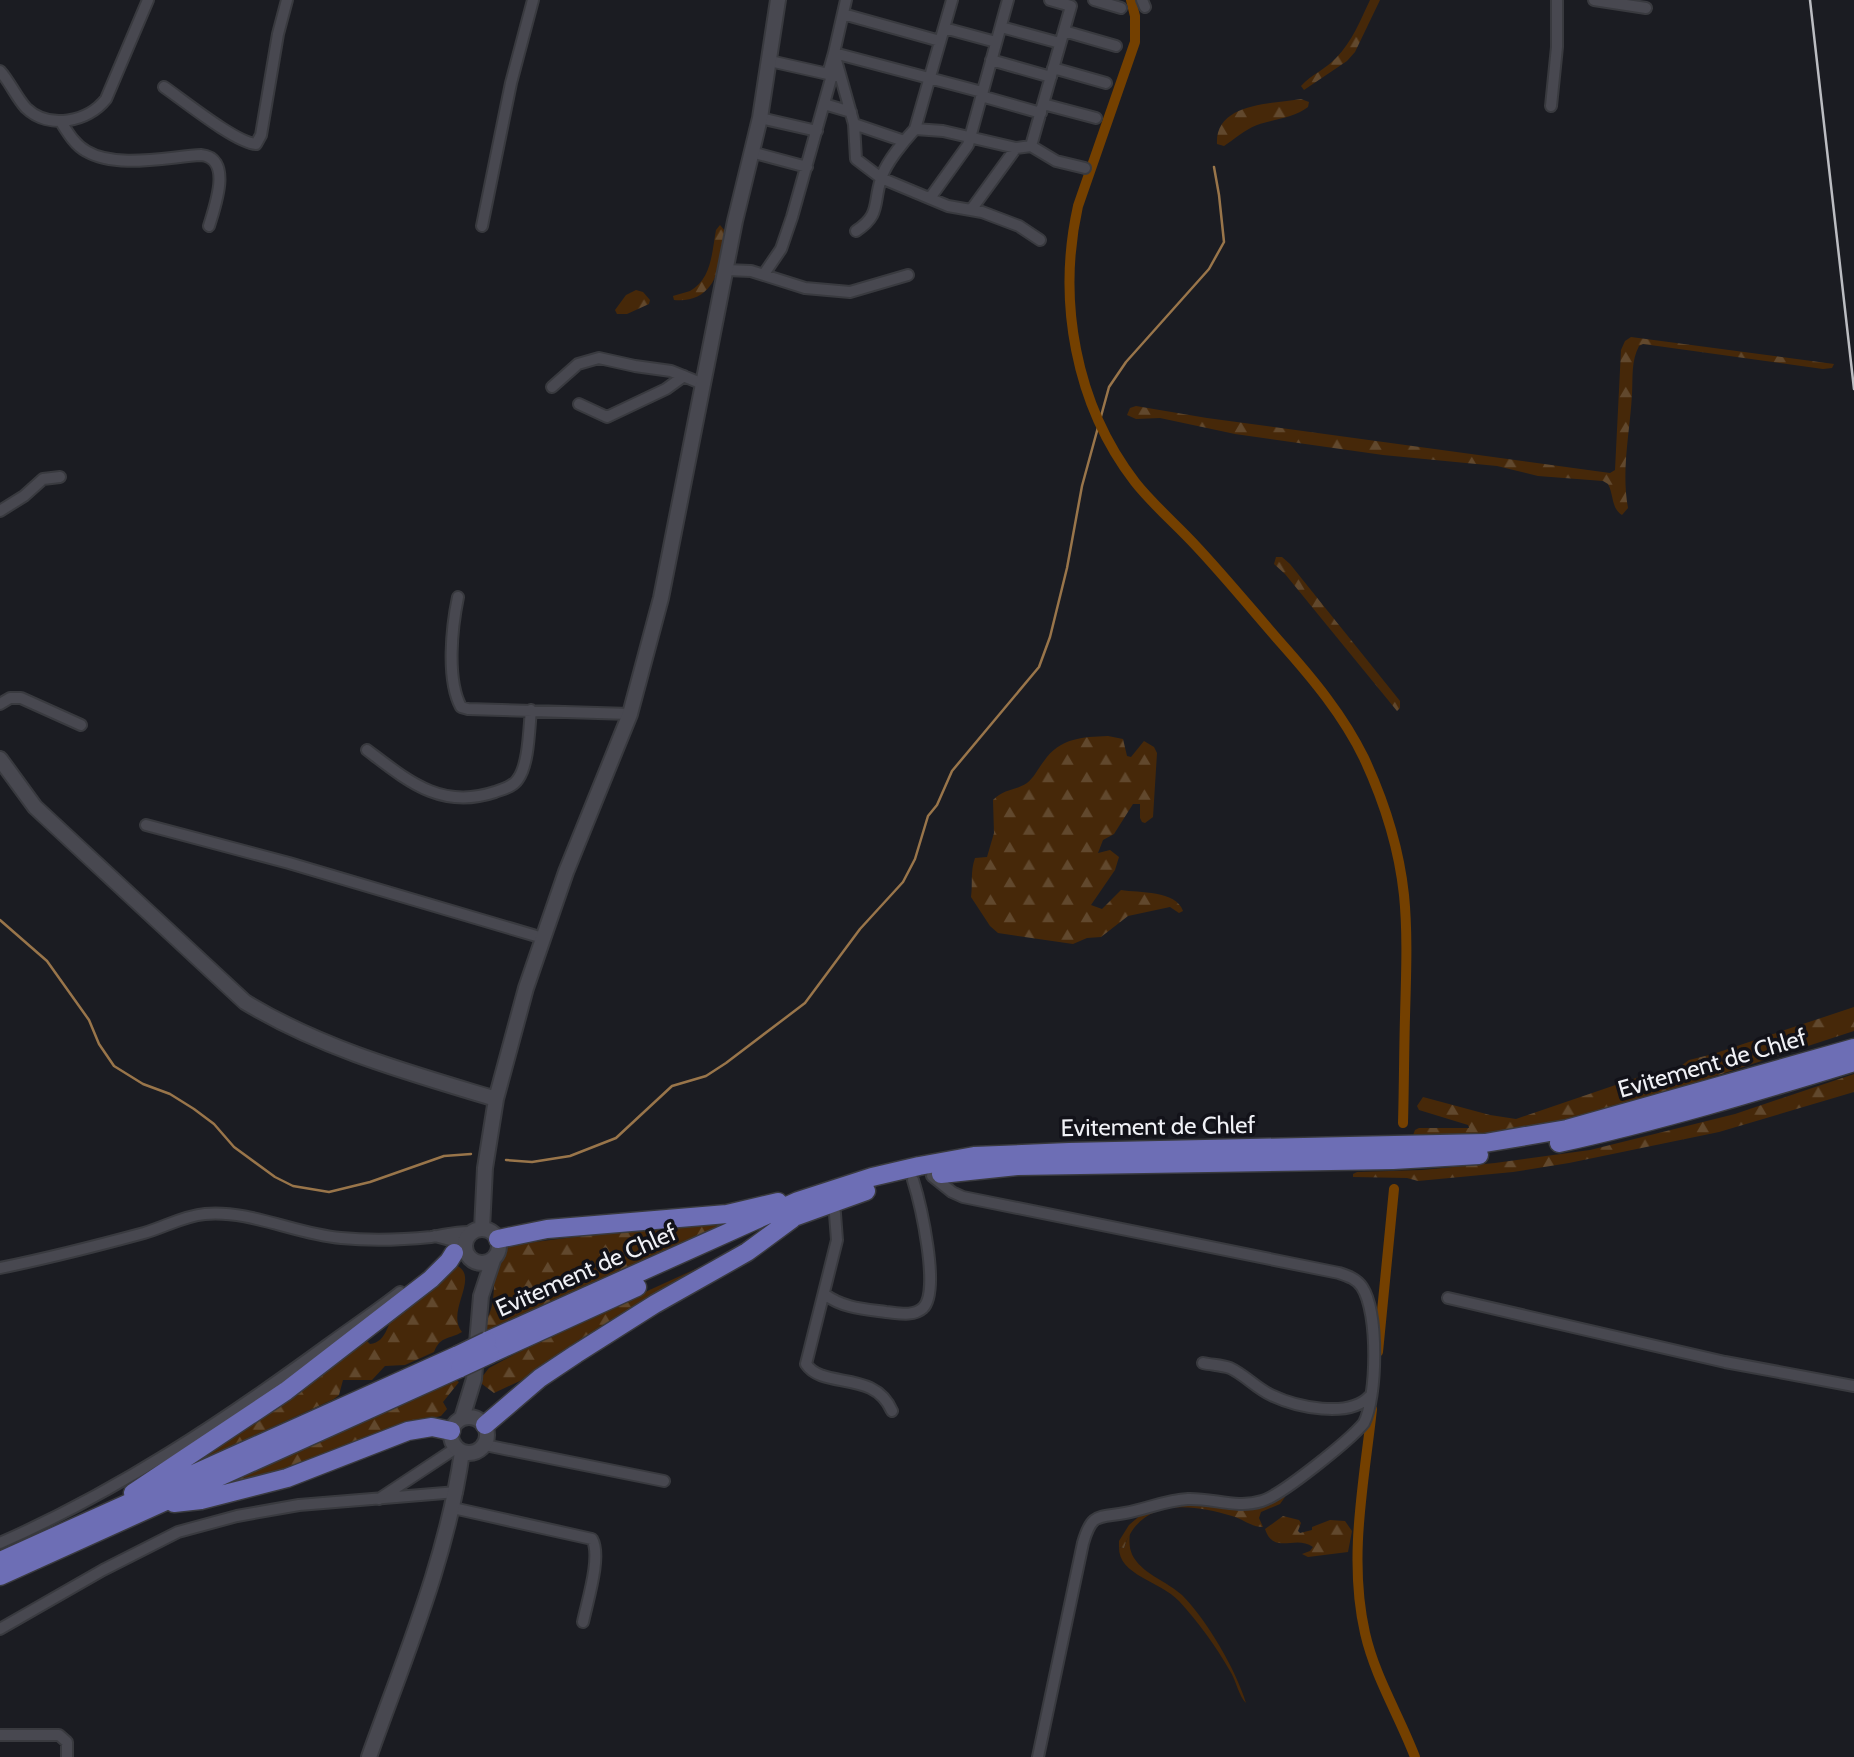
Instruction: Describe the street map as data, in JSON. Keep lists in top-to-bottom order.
{
  "streets": {
    "highway": ["Evitement de Chlef"]
  }
}
